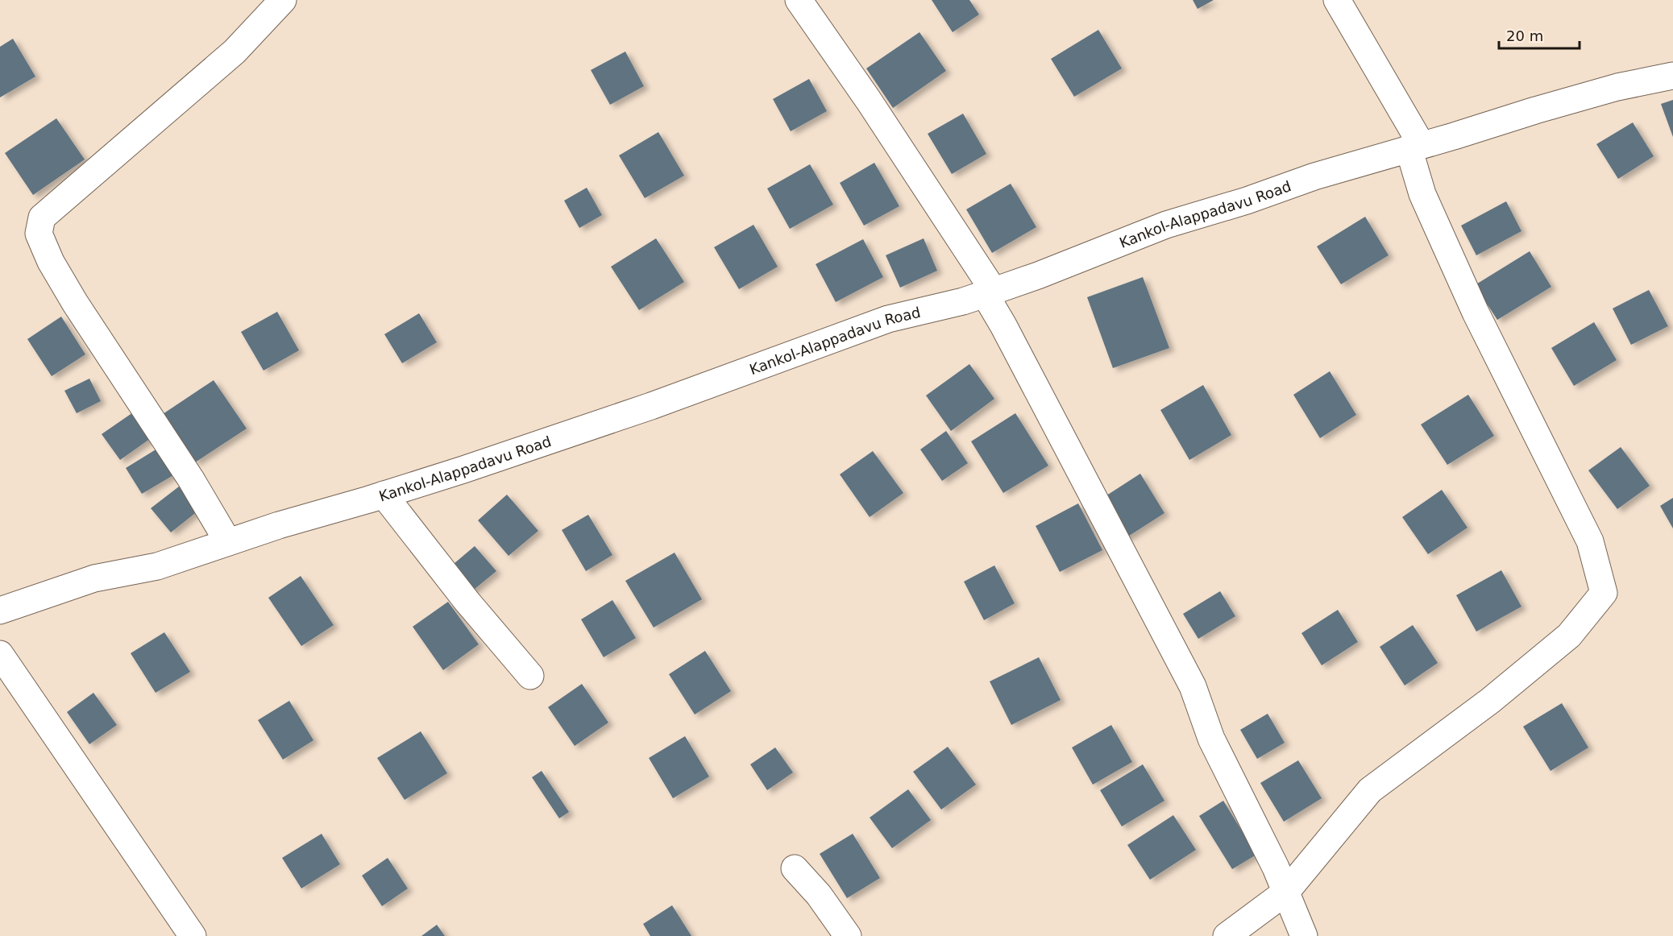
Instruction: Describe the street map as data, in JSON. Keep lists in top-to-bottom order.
{
  "streets": {
    "street": ["Kankol-Alappadavu Road"]
  },
  "scale_bar": "20 m"
}
